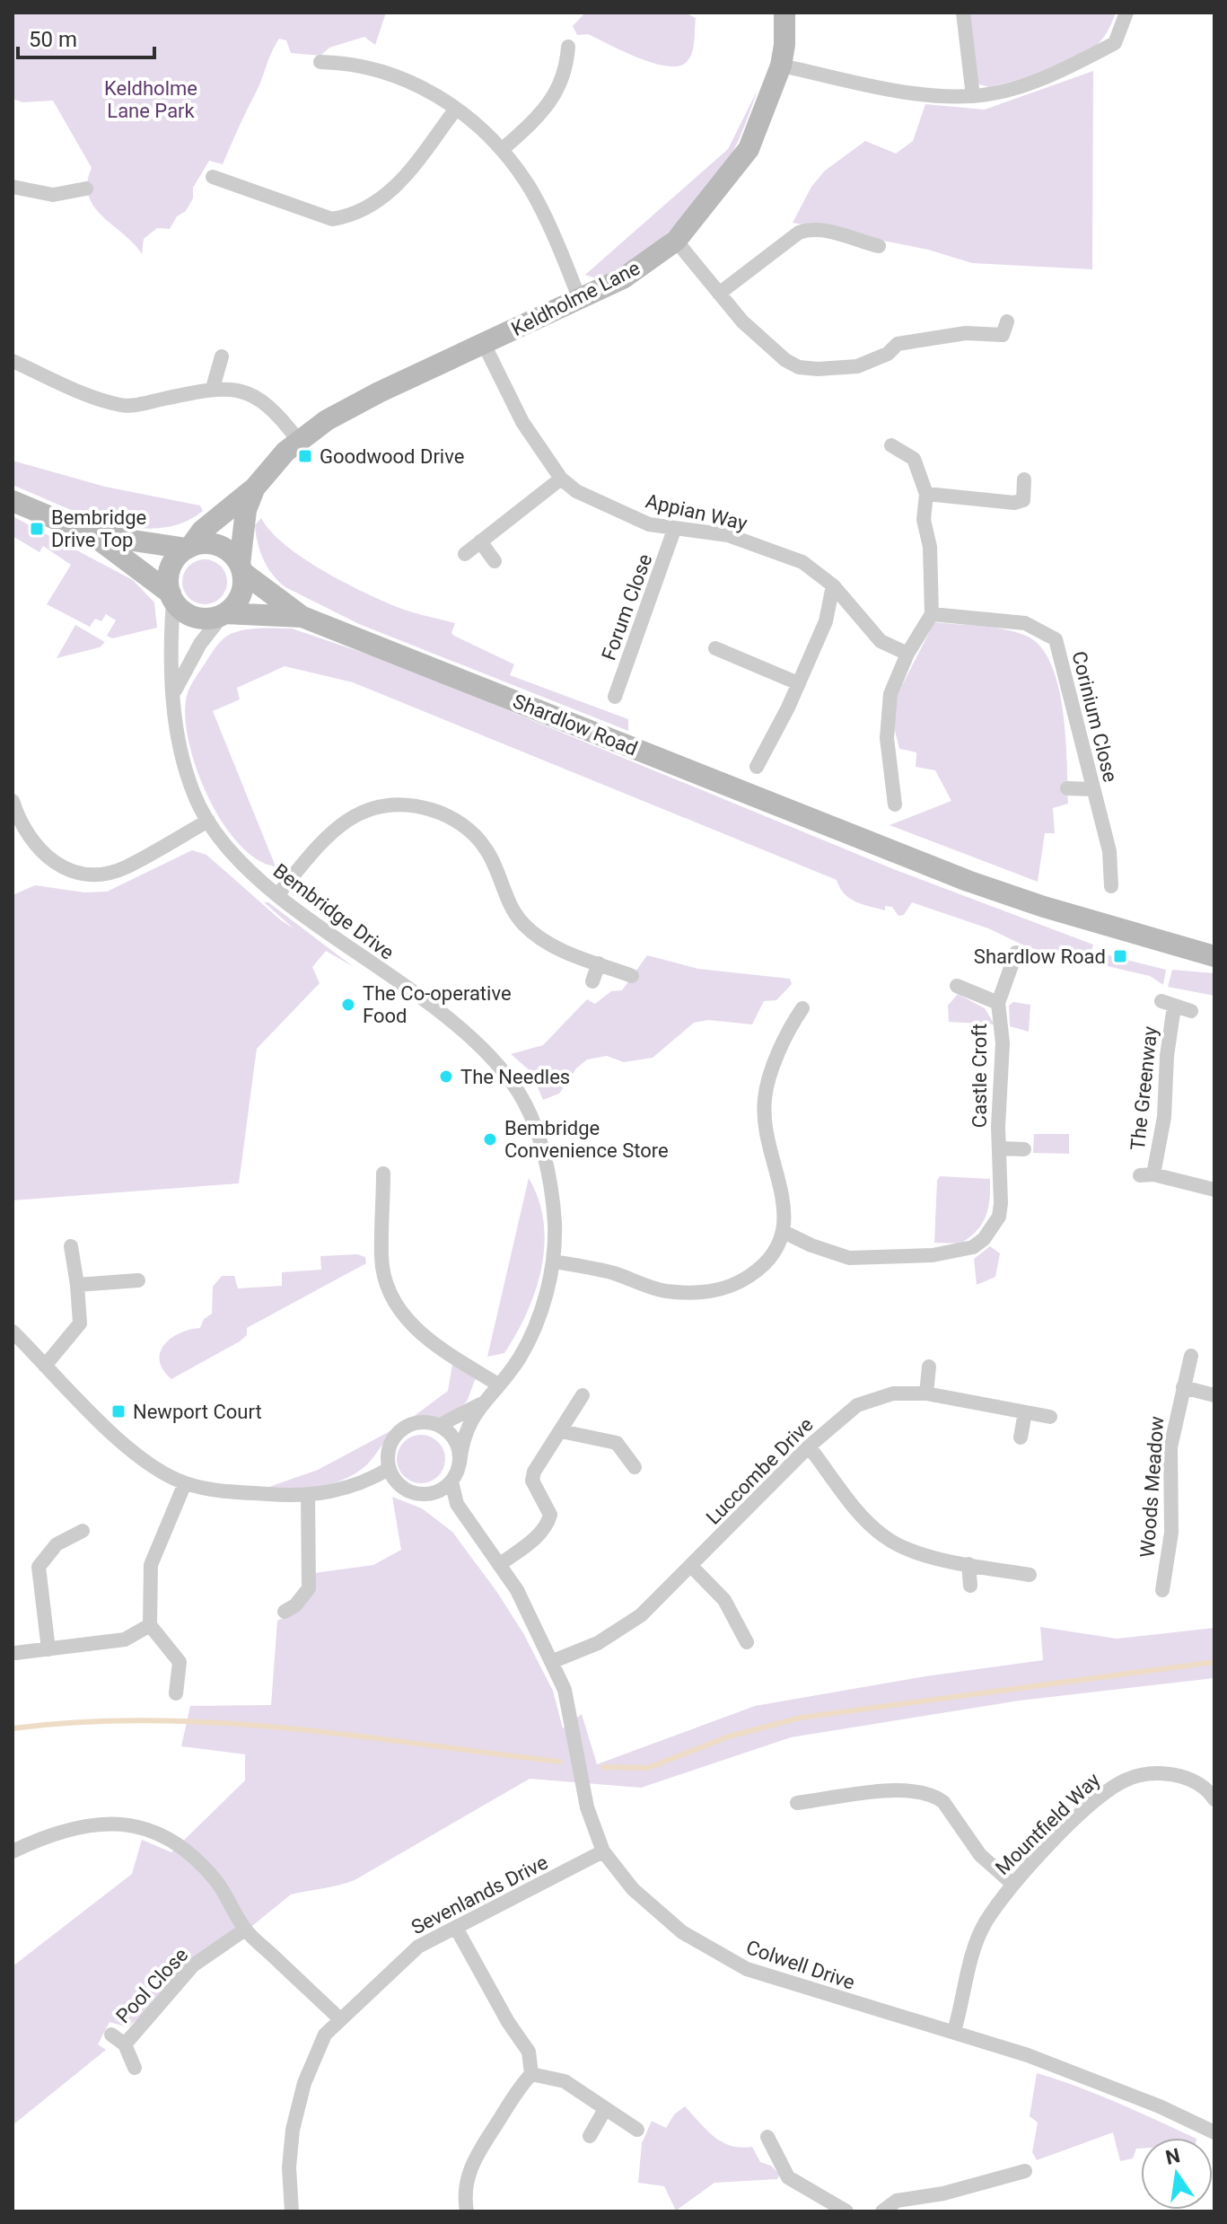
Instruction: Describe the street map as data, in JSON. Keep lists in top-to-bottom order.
{
  "streets": {
    "street": [
      "Keldholme Lane",
      "Appian Way",
      "Forum Close",
      "Corinium Close",
      "Shardlow Road",
      "Bembridge Drive",
      "Castle Croft",
      "The Greenway",
      "Luccombe Drive",
      "Woods Meadow",
      "Mountfield Way",
      "Sevenlands Drive",
      "Colwell Drive",
      "Pool Close"
    ]
  },
  "crossings": [
    ["Keldholme Lane", "Appian Way"],
    ["Keldholme Lane", "Shardlow Road"],
    ["Keldholme Lane", "Bembridge Drive"],
    ["Appian Way", "Forum Close"],
    ["Shardlow Road", "Bembridge Drive"],
    ["Bembridge Drive", "Colwell Drive"],
    ["Luccombe Drive", "Colwell Drive"],
    ["Mountfield Way", "Colwell Drive"],
    ["Sevenlands Drive", "Colwell Drive"]
  ],
  "parks": ["Keldholme Lane Park"],
  "places": {
    "transit": [
      "Goodwood Drive",
      "Bembridge Drive Top",
      "Shardlow Road",
      "Newport Court"
    ],
    "other": ["The Co-operative Food", "The Needles", "Bembridge Convenience Store"]
  },
  "scale_bar": "50 m",
  "north": "top"
}
